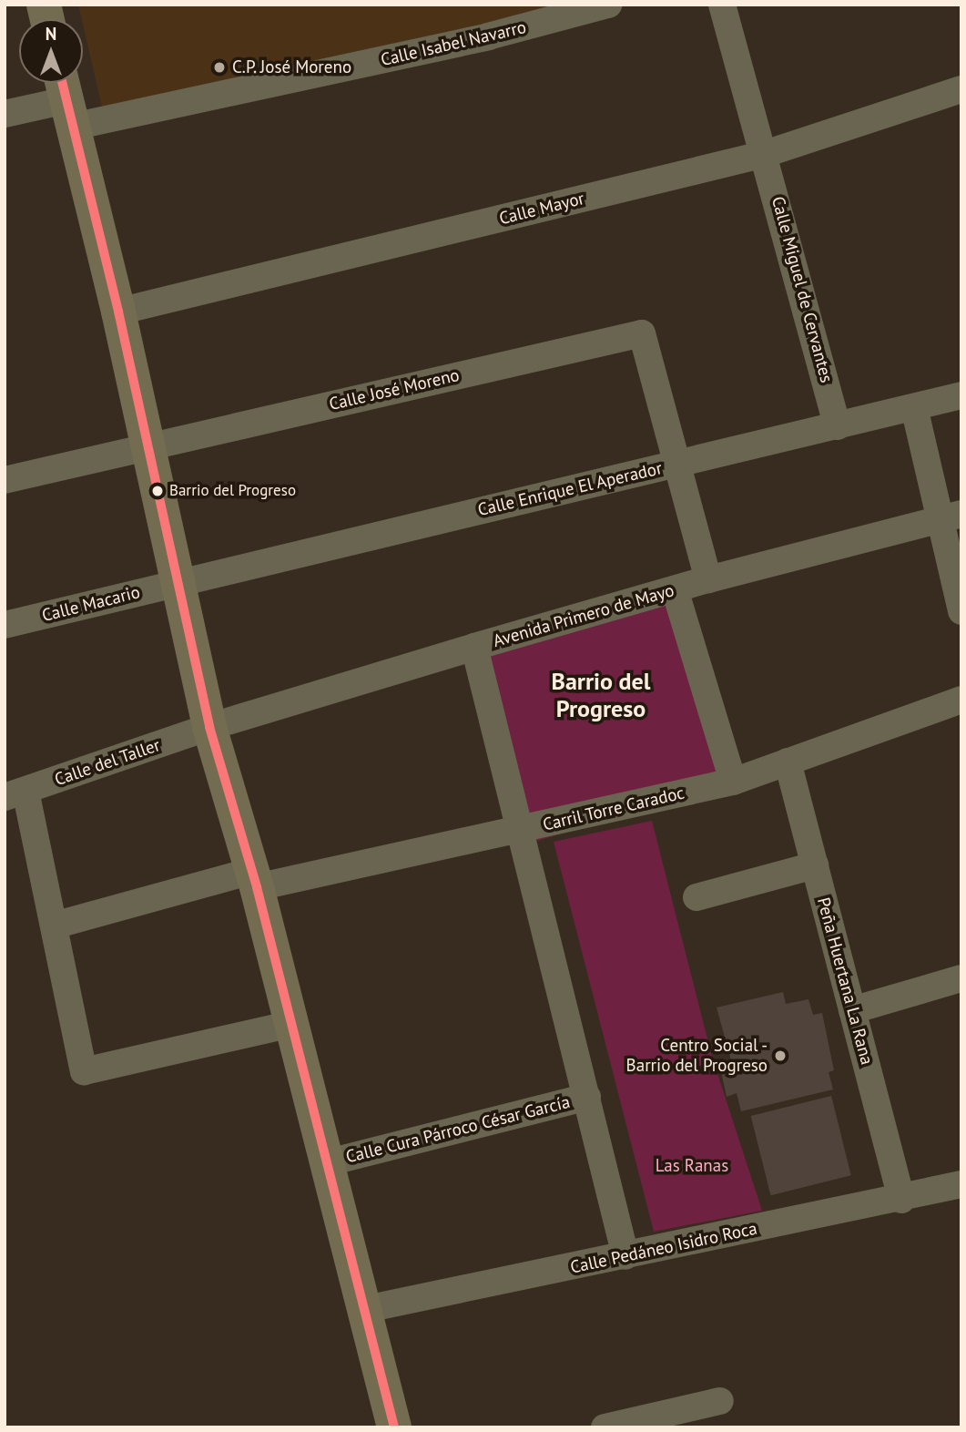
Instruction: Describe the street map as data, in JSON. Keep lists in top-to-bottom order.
{
  "streets": {
    "street": [
      "Calle Isabel Navarro",
      "Calle Mayor",
      "Calle Miguel de Cervantes",
      "Calle José Moreno",
      "Calle Enrique El Aperador",
      "Calle Macario",
      "Avenida Primero de Mayo",
      "Calle del Taller",
      "Carril Torre Caradoc",
      "Peña Huertana La Rana",
      "Calle Cura Párroco César García",
      "Calle Pedáneo Isidro Roca"
    ]
  },
  "crossings": [
    ["Calle Mayor", "Calle Miguel de Cervantes"],
    ["Calle Miguel de Cervantes", "Calle Enrique El Aperador"],
    ["Calle José Moreno", "Calle Enrique El Aperador"],
    ["Calle Enrique El Aperador", "Calle Macario"],
    ["Avenida Primero de Mayo", "Calle del Taller"],
    ["Carril Torre Caradoc", "Peña Huertana La Rana"],
    ["Peña Huertana La Rana", "Calle Pedáneo Isidro Roca"]
  ],
  "districts": ["Barrio del Progreso"],
  "parks": ["Las Ranas"],
  "places": ["C.P. José Moreno", "Barrio del Progreso", "Centro Social - Barrio del Progreso"],
  "north": "top"
}
